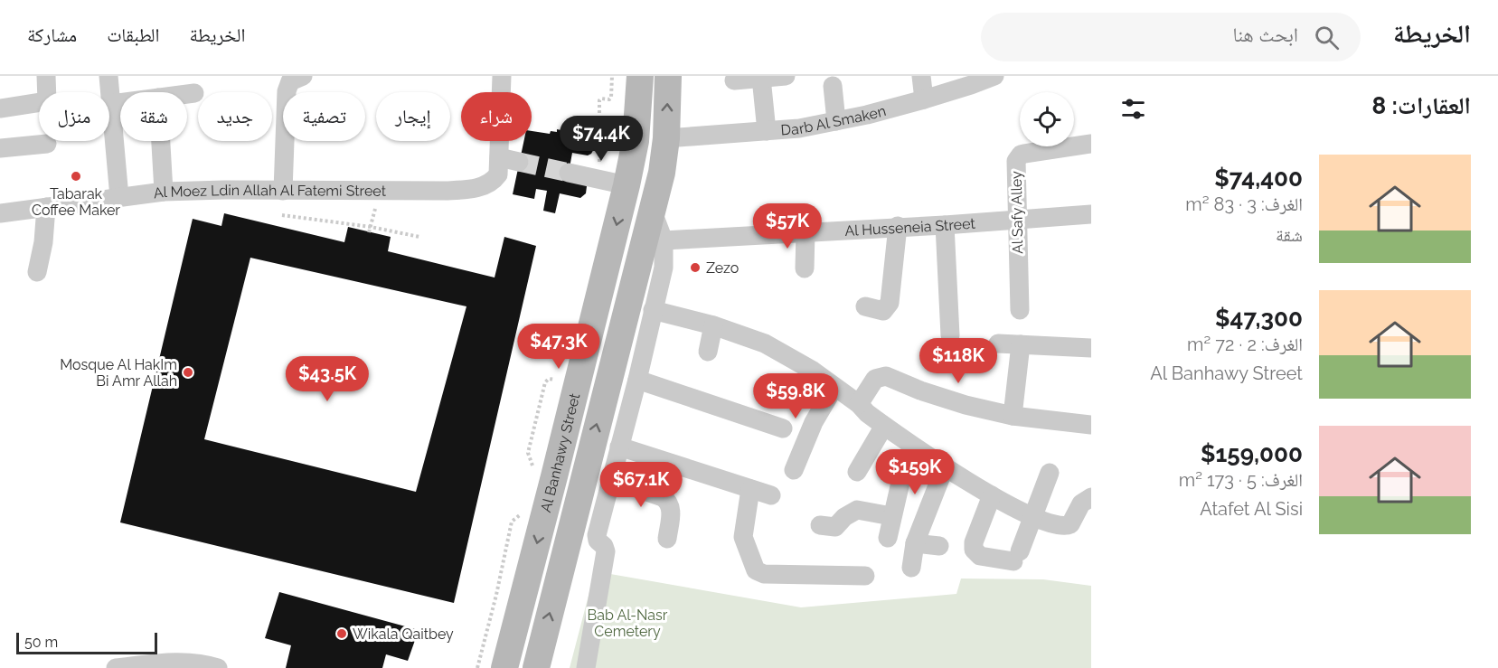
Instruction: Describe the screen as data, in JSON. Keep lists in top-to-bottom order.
{
  "streets": {
    "main road": ["Al Banhawy Street"],
    "street": [
      "Darb Al Smaken",
      "Al Moez Ldin Allah Al Fatemi Street",
      "Al Safy Alley",
      "Al Husseneia Street"
    ]
  },
  "crossings": [
    ["Darb Al Smaken", "Al Banhawy Street"],
    ["Al Safy Alley", "Al Husseneia Street"]
  ],
  "parks": ["Bab Al-Nasr Cemetery"],
  "places": [
    "Tabarak Coffee Maker",
    "Zezo",
    "Mosque Al HakIm Bi Amr Allah",
    "Wikala Qaitbey"
  ],
  "scale_bar": "50 m",
  "page": {
    "header": "الخريطة",
    "search": "ابحث هنا",
    "nav": ["الخريطة", "الطبقات", "مشاركة"],
    "heading": "العقارات: 8",
    "chip": [
      "شراء",
      "إيجار",
      "تصفية",
      "جديد",
      "شقة",
      "منزل"
    ],
    "price": [
      "$74.4K",
      "$57K",
      "$47.3K",
      "$118K",
      "$43.5K",
      "$59.8K",
      "$159K",
      "$67.1K"
    ],
    "list": [
      {
        "name": "$74,400",
        "note": "الغرف: 3 · 83 m² · شقة"
      },
      {
        "name": "$47,300",
        "note": "الغرف: 2 · 72 m² · Al Banhawy Street"
      },
      {
        "name": "$159,000",
        "note": "الغرف: 5 · 173 m² · Atafet Al Sisi"
      }
    ],
    "scale": "50 m"
  }
}
